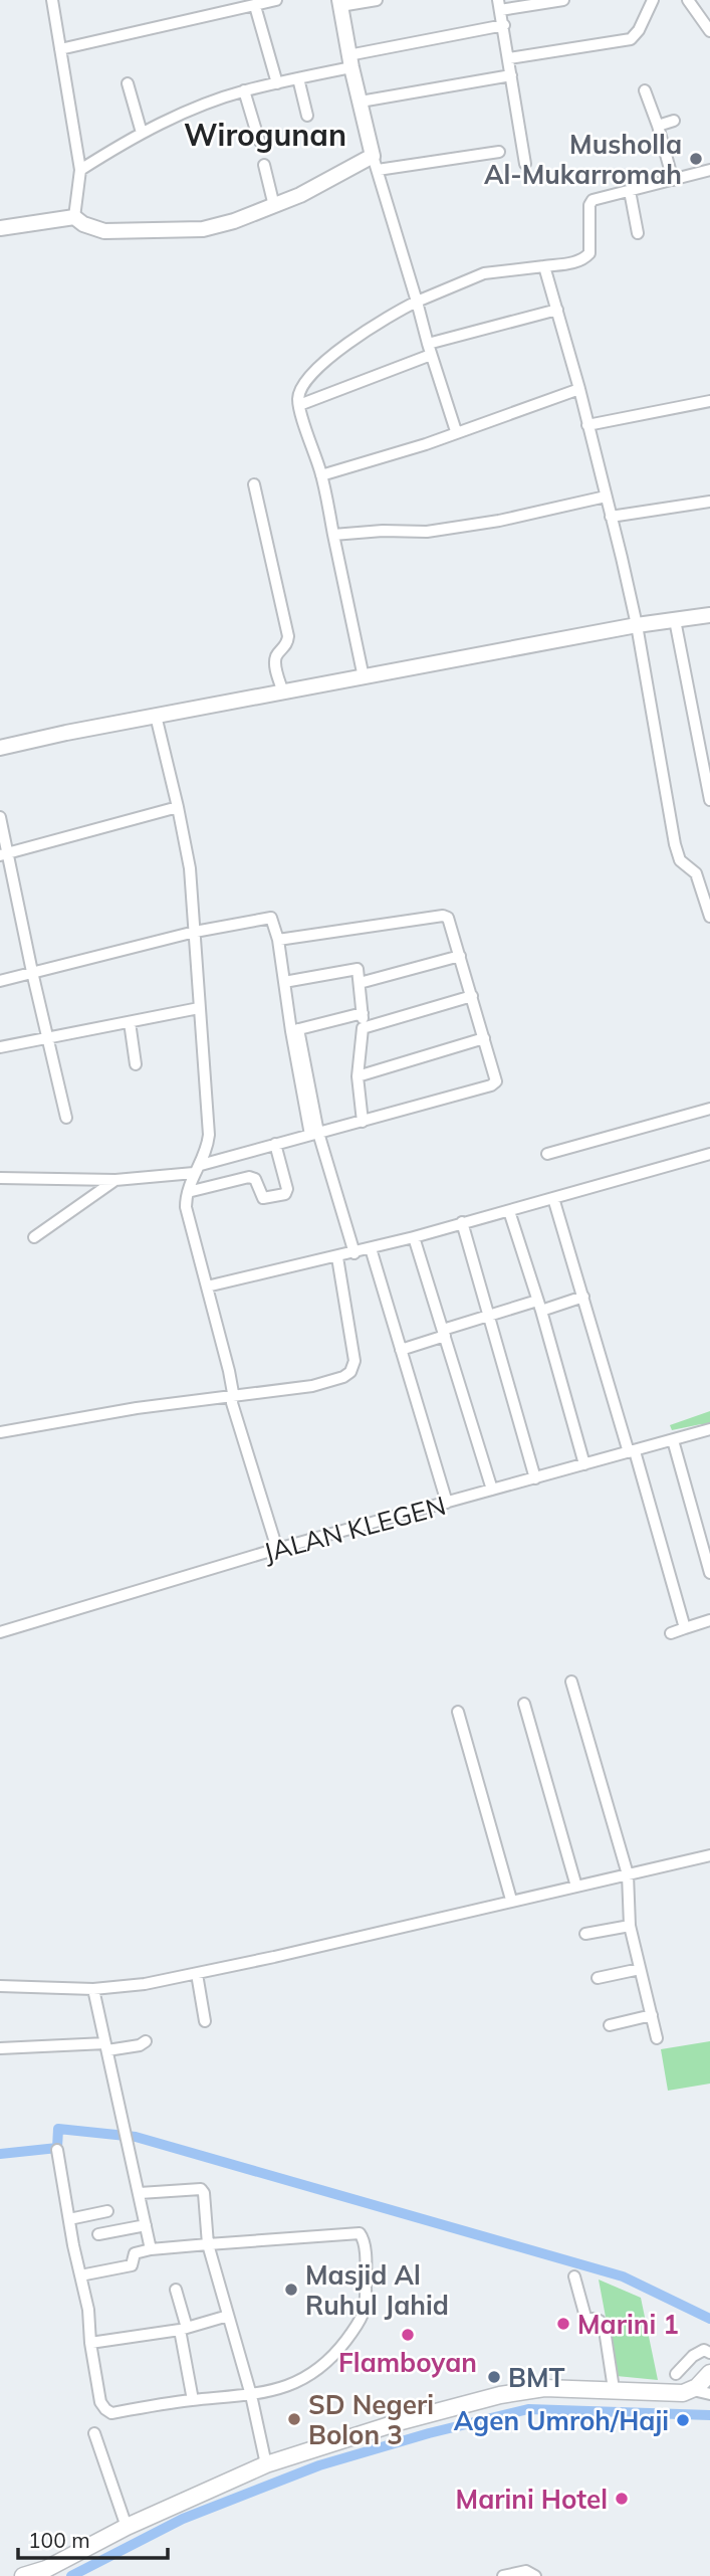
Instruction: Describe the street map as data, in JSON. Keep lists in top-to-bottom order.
{
  "streets": {
    "street": ["JALAN KLEGEN"]
  },
  "districts": ["Wirogunan"],
  "places": [
    "Musholla Al-Mukarromah",
    "Masjid Al Ruhul Jahid",
    "Marini 1",
    "Flamboyan",
    "BMT",
    "SD Negeri Bolon 3",
    "Agen Umroh/Haji",
    "Marini Hotel"
  ],
  "scale_bar": "100 m"
}
